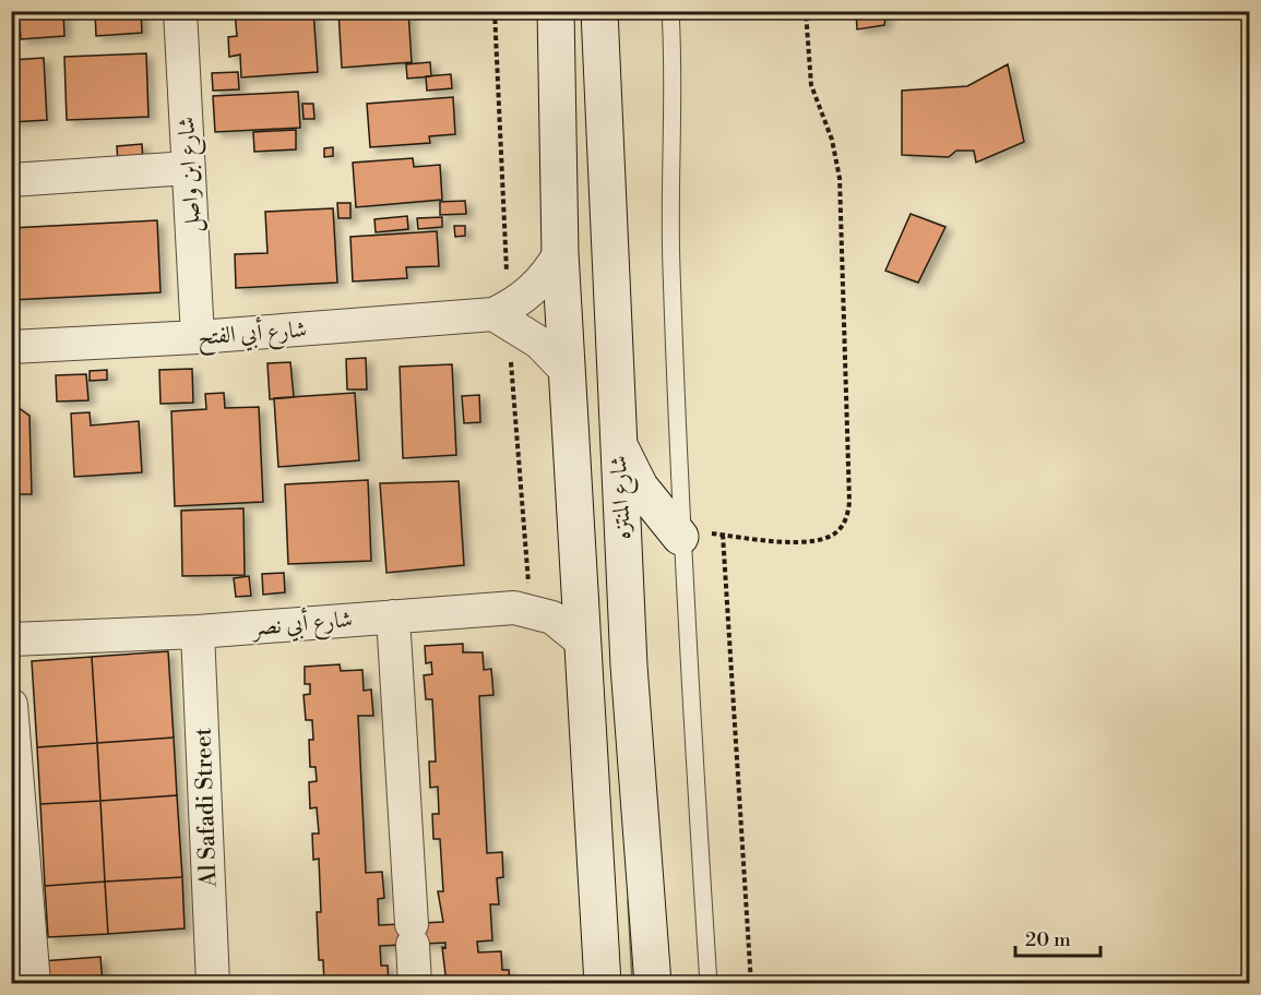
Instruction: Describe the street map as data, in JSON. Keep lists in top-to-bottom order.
{
  "streets": {
    "main road": ["شارع المنتزه"],
    "street": [
      "شارع ابن واصل",
      "شارع أبي الفتح",
      "شارع أبي نصر",
      "Al Safadi Street"
    ]
  },
  "crossings": [
    ["شارع ابن واصل", "شارع أبي الفتح"],
    ["شارع المنتزه", "شارع أبي نصر"],
    ["شارع أبي نصر", "Al Safadi Street"]
  ],
  "scale_bar": "20 m"
}
